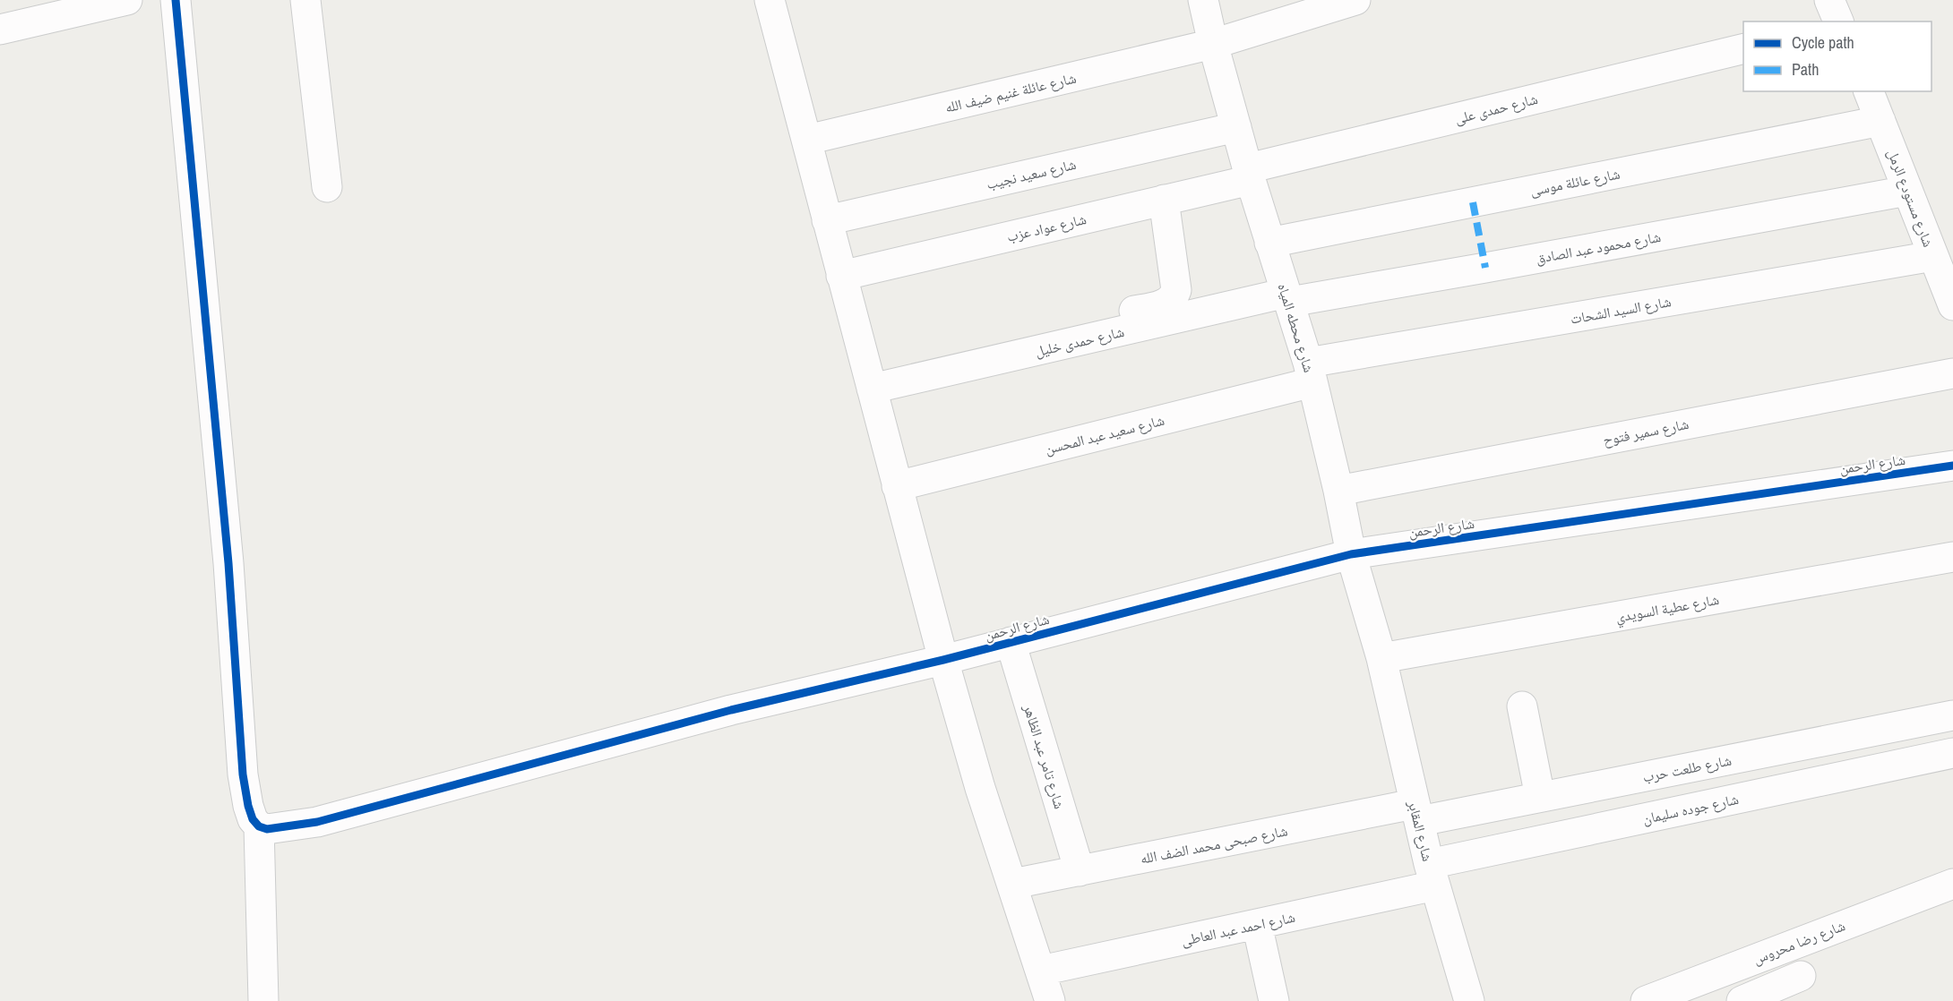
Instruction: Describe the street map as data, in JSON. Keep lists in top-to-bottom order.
{
  "streets": {
    "street": [
      "شارع عائلة غنيم ضيف الله",
      "شارع حمدى على",
      "شارع سعيد نجيب",
      "شارع عائلة موسى",
      "شارع مستودع الرمل",
      "شارع عواد عزب",
      "شارع محمود عبد الصادق",
      "شارع السيد الشحات",
      "شارع محطه المياه",
      "شارع حمدى خليل",
      "شارع سمير فتوح",
      "شارع سعيد عبد المحسن",
      "شارع الرحمن",
      "شارع عطية السويدي",
      "شارع تامر عبد الظاهر",
      "شارع طلعت حرب",
      "شارع جوده سليمان",
      "شارع المقابر",
      "شارع صبحى محمد الضف الله",
      "شارع احمد عبد العاطى",
      "شارع رضا محروس"
    ]
  },
  "crossings": [
    ["شارع عائلة غنيم ضيف الله", "شارع محطه المياه"],
    ["شارع حمدى على", "شارع عواد عزب"],
    ["شارع حمدى على", "شارع محطه المياه"],
    ["شارع سعيد نجيب", "شارع محطه المياه"],
    ["شارع عائلة موسى", "شارع مستودع الرمل"],
    ["شارع عائلة موسى", "شارع محطه المياه"],
    ["شارع مستودع الرمل", "شارع محمود عبد الصادق"],
    ["شارع مستودع الرمل", "شارع السيد الشحات"],
    ["شارع عواد عزب", "شارع محطه المياه"],
    ["شارع محمود عبد الصادق", "شارع محطه المياه"],
    ["شارع محمود عبد الصادق", "شارع حمدى خليل"],
    ["شارع السيد الشحات", "شارع محطه المياه"],
    ["شارع السيد الشحات", "شارع سعيد عبد المحسن"],
    ["شارع محطه المياه", "شارع حمدى خليل"],
    ["شارع محطه المياه", "شارع سمير فتوح"],
    ["شارع محطه المياه", "شارع سعيد عبد المحسن"],
    ["شارع محطه المياه", "شارع الرحمن"],
    ["شارع محطه المياه", "شارع عطية السويدي"],
    ["شارع محطه المياه", "شارع المقابر"],
    ["شارع الرحمن", "شارع تامر عبد الظاهر"],
    ["شارع عطية السويدي", "شارع المقابر"],
    ["شارع تامر عبد الظاهر", "شارع صبحى محمد الضف الله"],
    ["شارع طلعت حرب", "شارع المقابر"],
    ["شارع طلعت حرب", "شارع صبحى محمد الضف الله"],
    ["شارع جوده سليمان", "شارع المقابر"],
    ["شارع جوده سليمان", "شارع احمد عبد العاطى"],
    ["شارع المقابر", "شارع صبحى محمد الضف الله"],
    ["شارع المقابر", "شارع احمد عبد العاطى"]
  ],
  "legend": ["Cycle path", "Path"]
}
